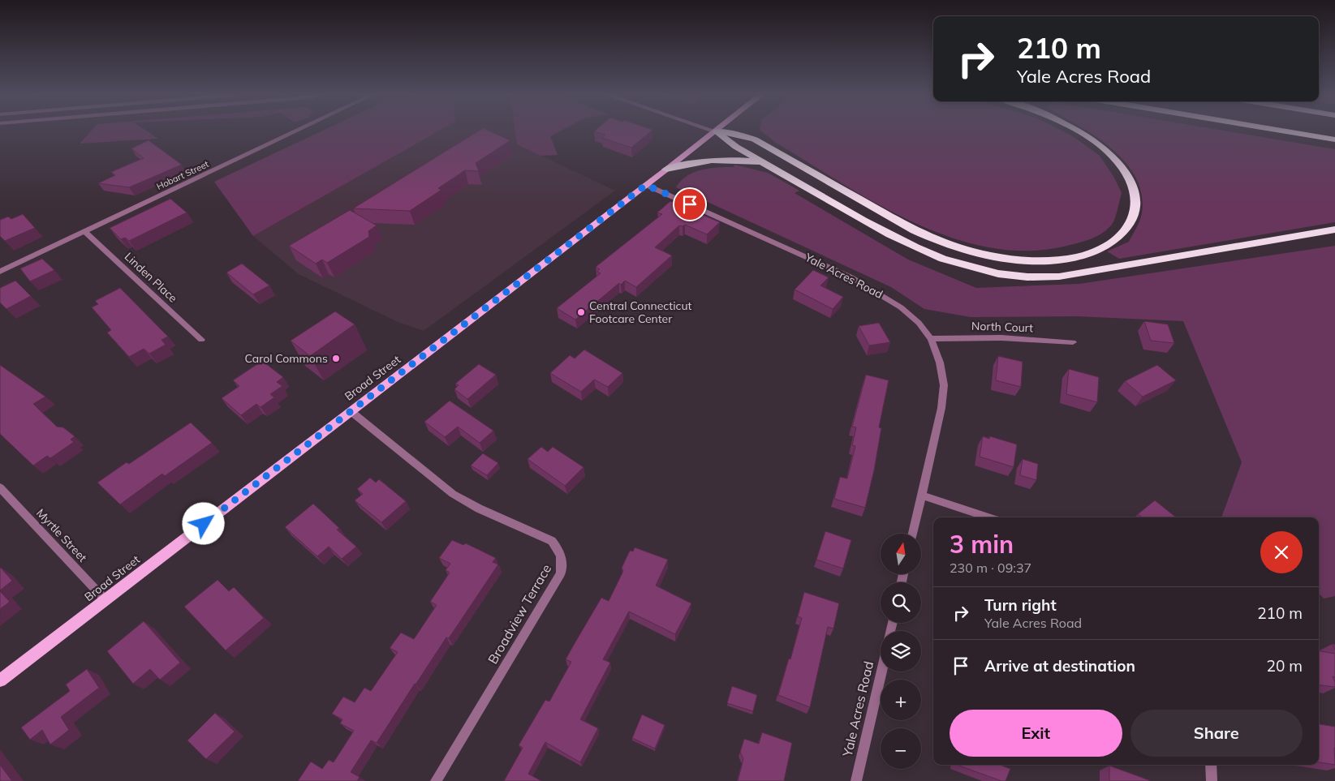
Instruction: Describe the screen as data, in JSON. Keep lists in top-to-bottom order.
{
  "streets": {
    "main road": ["Broad Street"],
    "street": [
      "Hobart Street",
      "Yale Acres Road",
      "Linden Place",
      "North Court",
      "Myrtle Street",
      "Broadview Terrace"
    ]
  },
  "crossings": [
    ["Hobart Street", "Linden Place"],
    ["Yale Acres Road", "North Court"],
    ["Yale Acres Road", "Broad Street"],
    ["Broad Street", "Myrtle Street"],
    ["Broad Street", "Broadview Terrace"]
  ],
  "places": ["Central Connecticut Footcare Center", "Carol Commons"],
  "north": "top",
  "page": {
    "turn": ["210 m", "Yale Acres Road"],
    "heading": ["3 min", "230 m · 09:37"],
    "map_buttons": ["+", "−"],
    "list": [
      {
        "name": "Turn right",
        "note": "Yale Acres Road",
        "value": "210 m"
      },
      {
        "name": "Arrive at destination",
        "value": "20 m"
      }
    ],
    "buttons": ["Exit", "Share"]
  }
}
